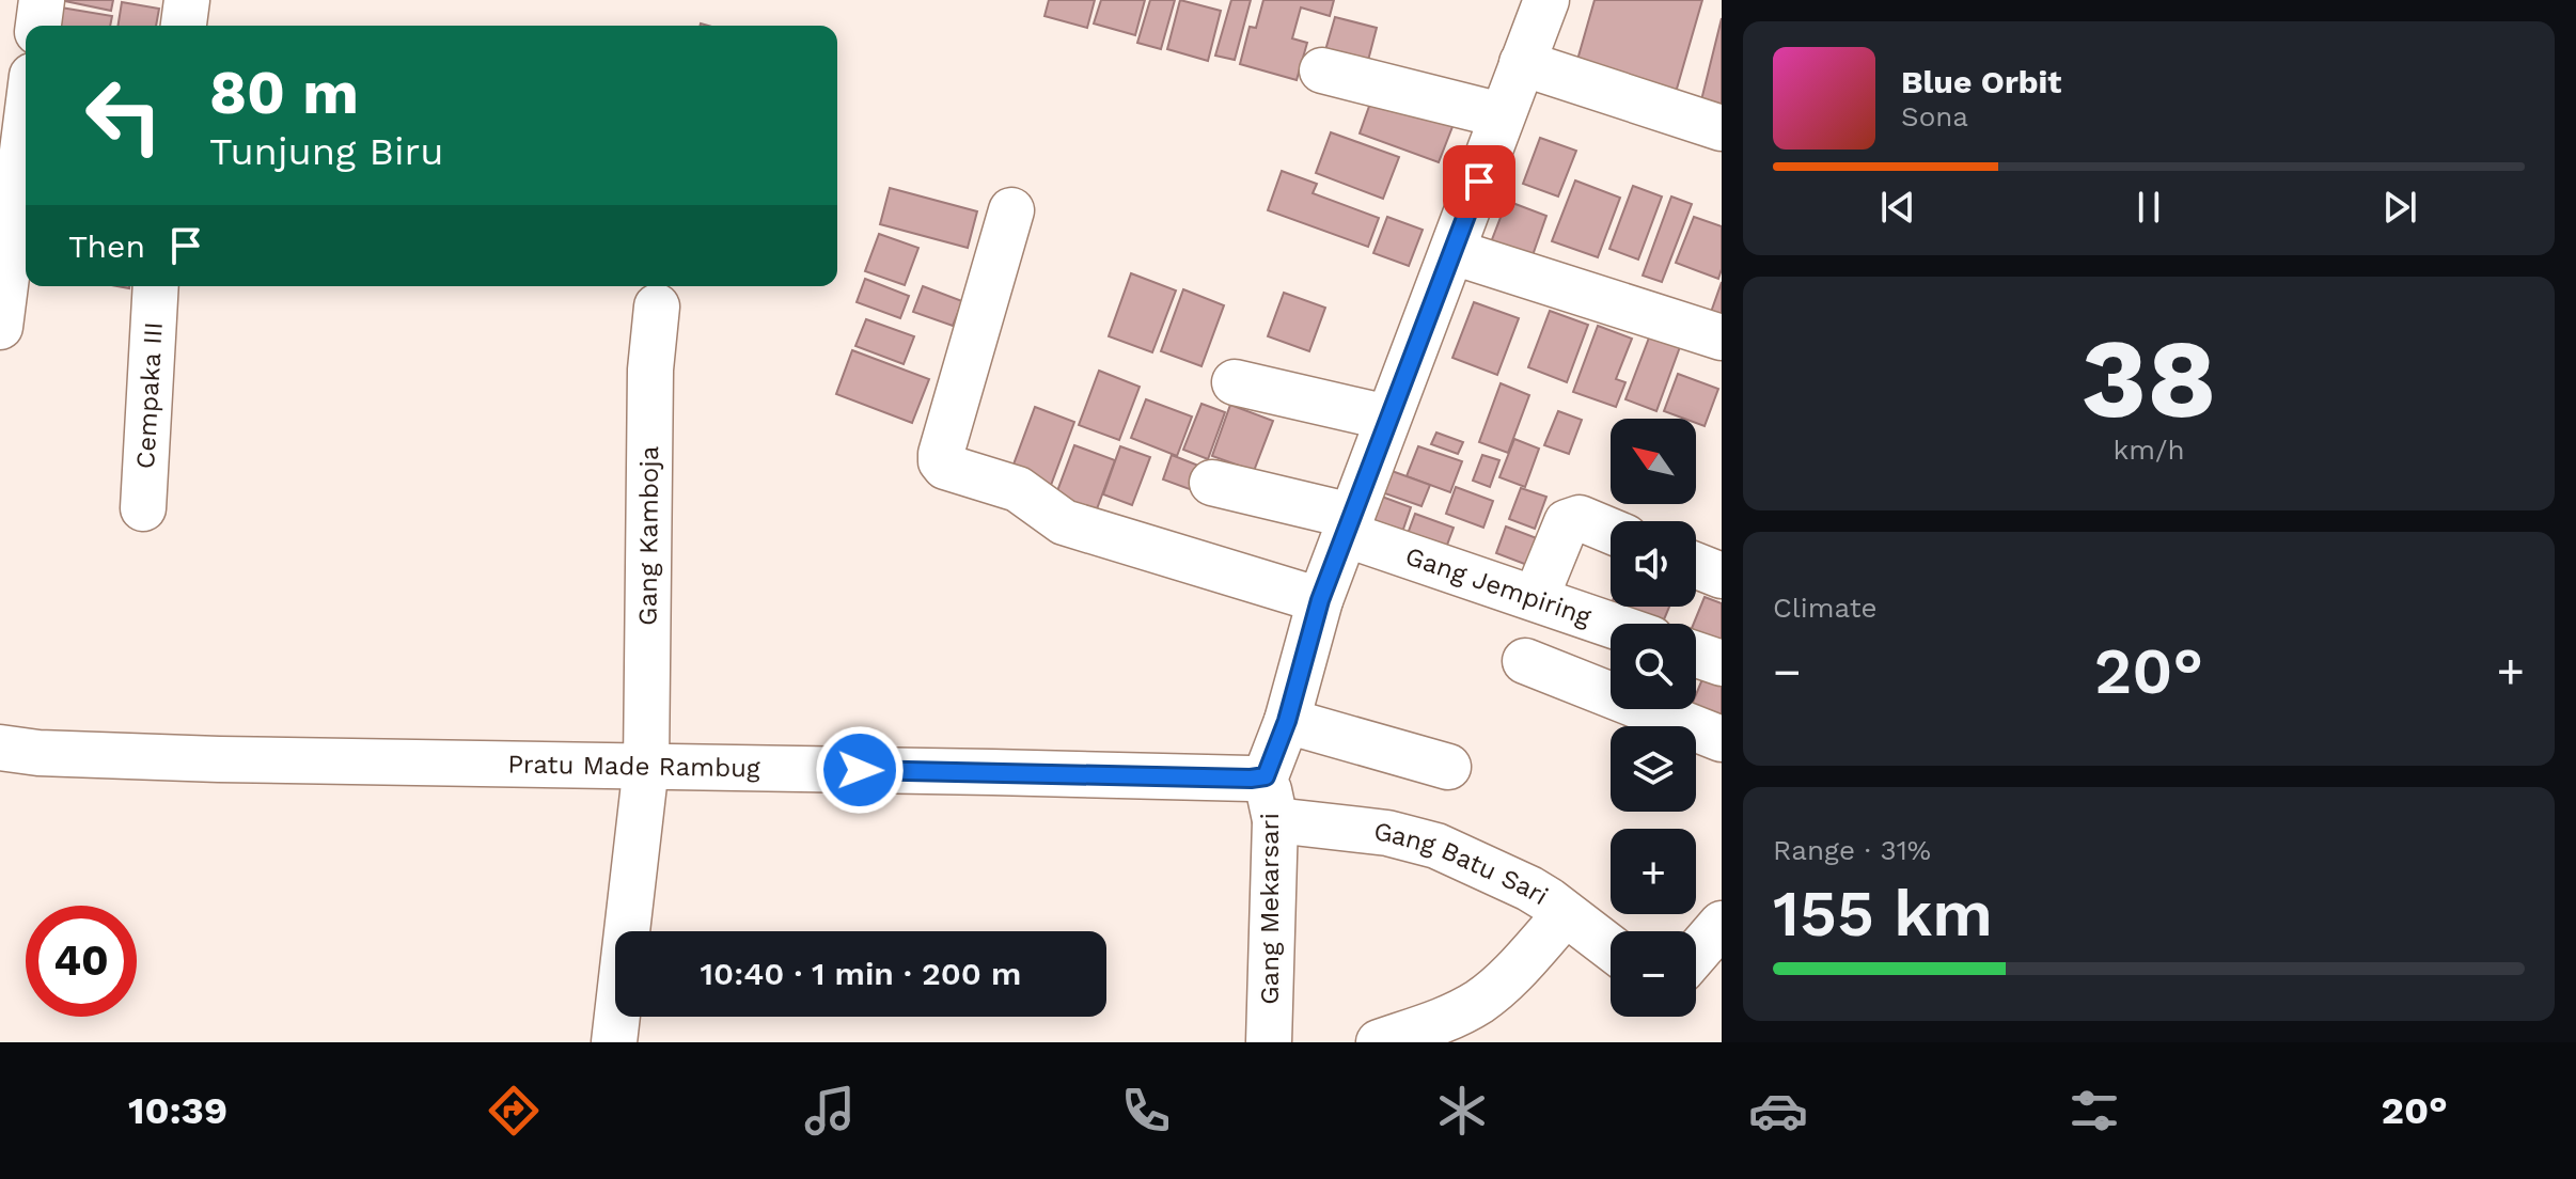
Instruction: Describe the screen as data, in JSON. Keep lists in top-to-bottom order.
{
  "streets": {
    "street": [
      "Cempaka III",
      "Gang Kamboja",
      "Gang Jempiring",
      "Pratu Made Rambug",
      "Gang Batu Sari",
      "Gang Mekarsari"
    ]
  },
  "crossings": [
    ["Gang Kamboja", "Pratu Made Rambug"],
    ["Pratu Made Rambug", "Gang Mekarsari"],
    ["Gang Batu Sari", "Gang Mekarsari"]
  ],
  "north": "top left",
  "page": {
    "turn": ["80 m", "Tunjung Biru"],
    "song": ["Blue Orbit", "Sona"],
    "then": "Then",
    "tile": [
      ["38", "km/h"],
      "Climate",
      ["Range · 31%", "155 km"]
    ],
    "map_buttons": ["+", "−"],
    "heat": ["−", "20°", "+"],
    "limit": "40",
    "trip": "10:40 · 1 min · 200 m",
    "tabs": ["10:39", "20°"]
  }
}
